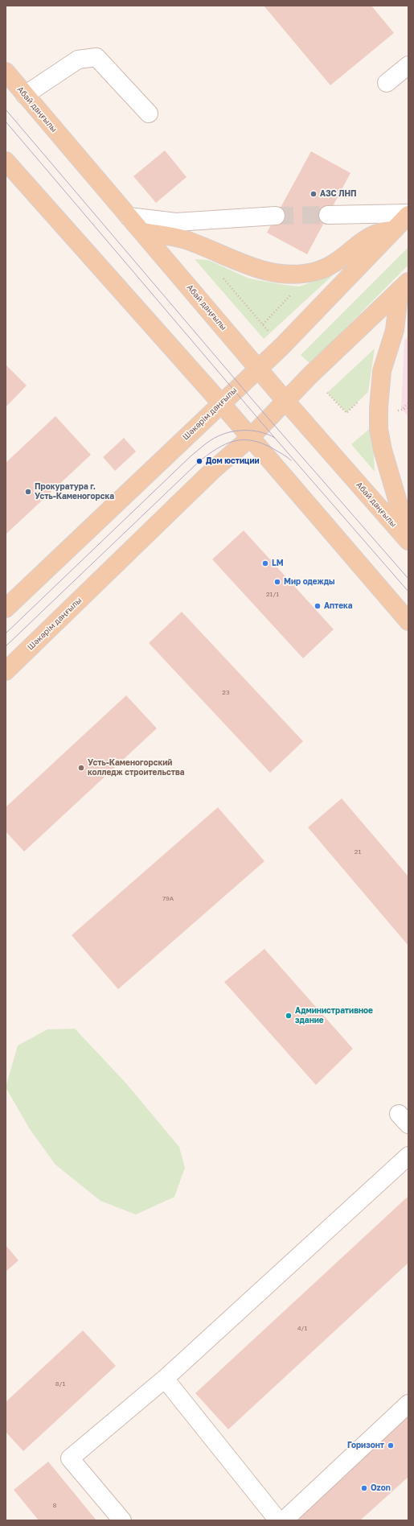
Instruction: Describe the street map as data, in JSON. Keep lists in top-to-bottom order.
{
  "streets": {
    "main road": ["Абай даңғылы", "Шәкәрім даңғылы"]
  },
  "crossings": [
    ["Абай даңғылы", "Шәкәрім даңғылы"]
  ],
  "places": [
    "АЗС ЛНП",
    "Дом юстиции",
    "Прокуратура г. Усть-Каменогорска",
    "LM",
    "Мир одежды",
    "Аптека",
    "Усть-Каменогорский колледж строительства",
    "Административное здание",
    "Горизонт",
    "Ozon"
  ],
  "house_numbers": [
    "21/1",
    "23",
    "21",
    "79А",
    "4/1",
    "8/1",
    "8"
  ]
}
